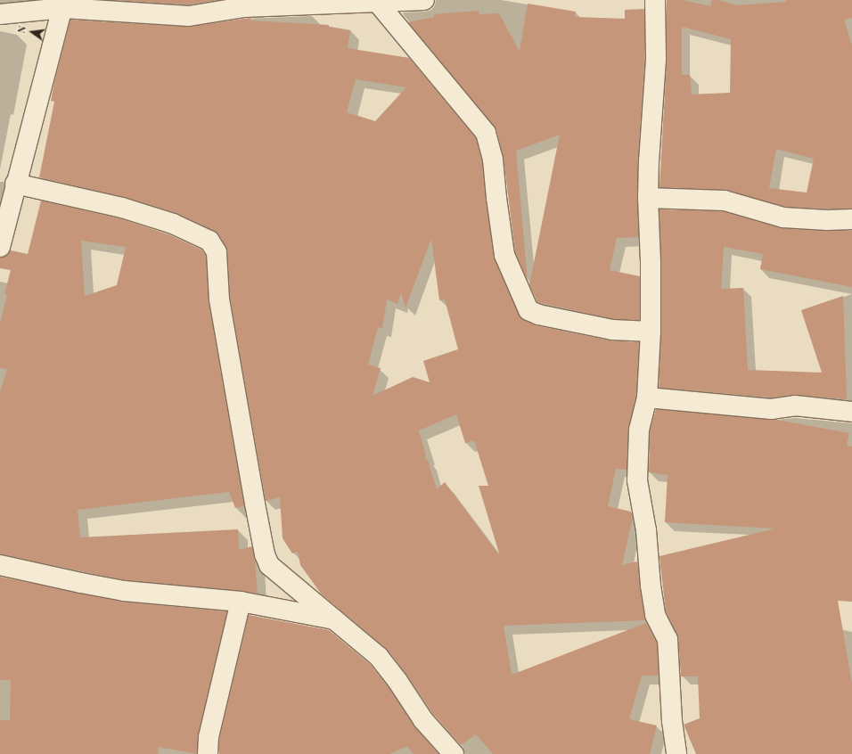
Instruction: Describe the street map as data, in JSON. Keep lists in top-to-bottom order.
{
  "north": "left"
}
